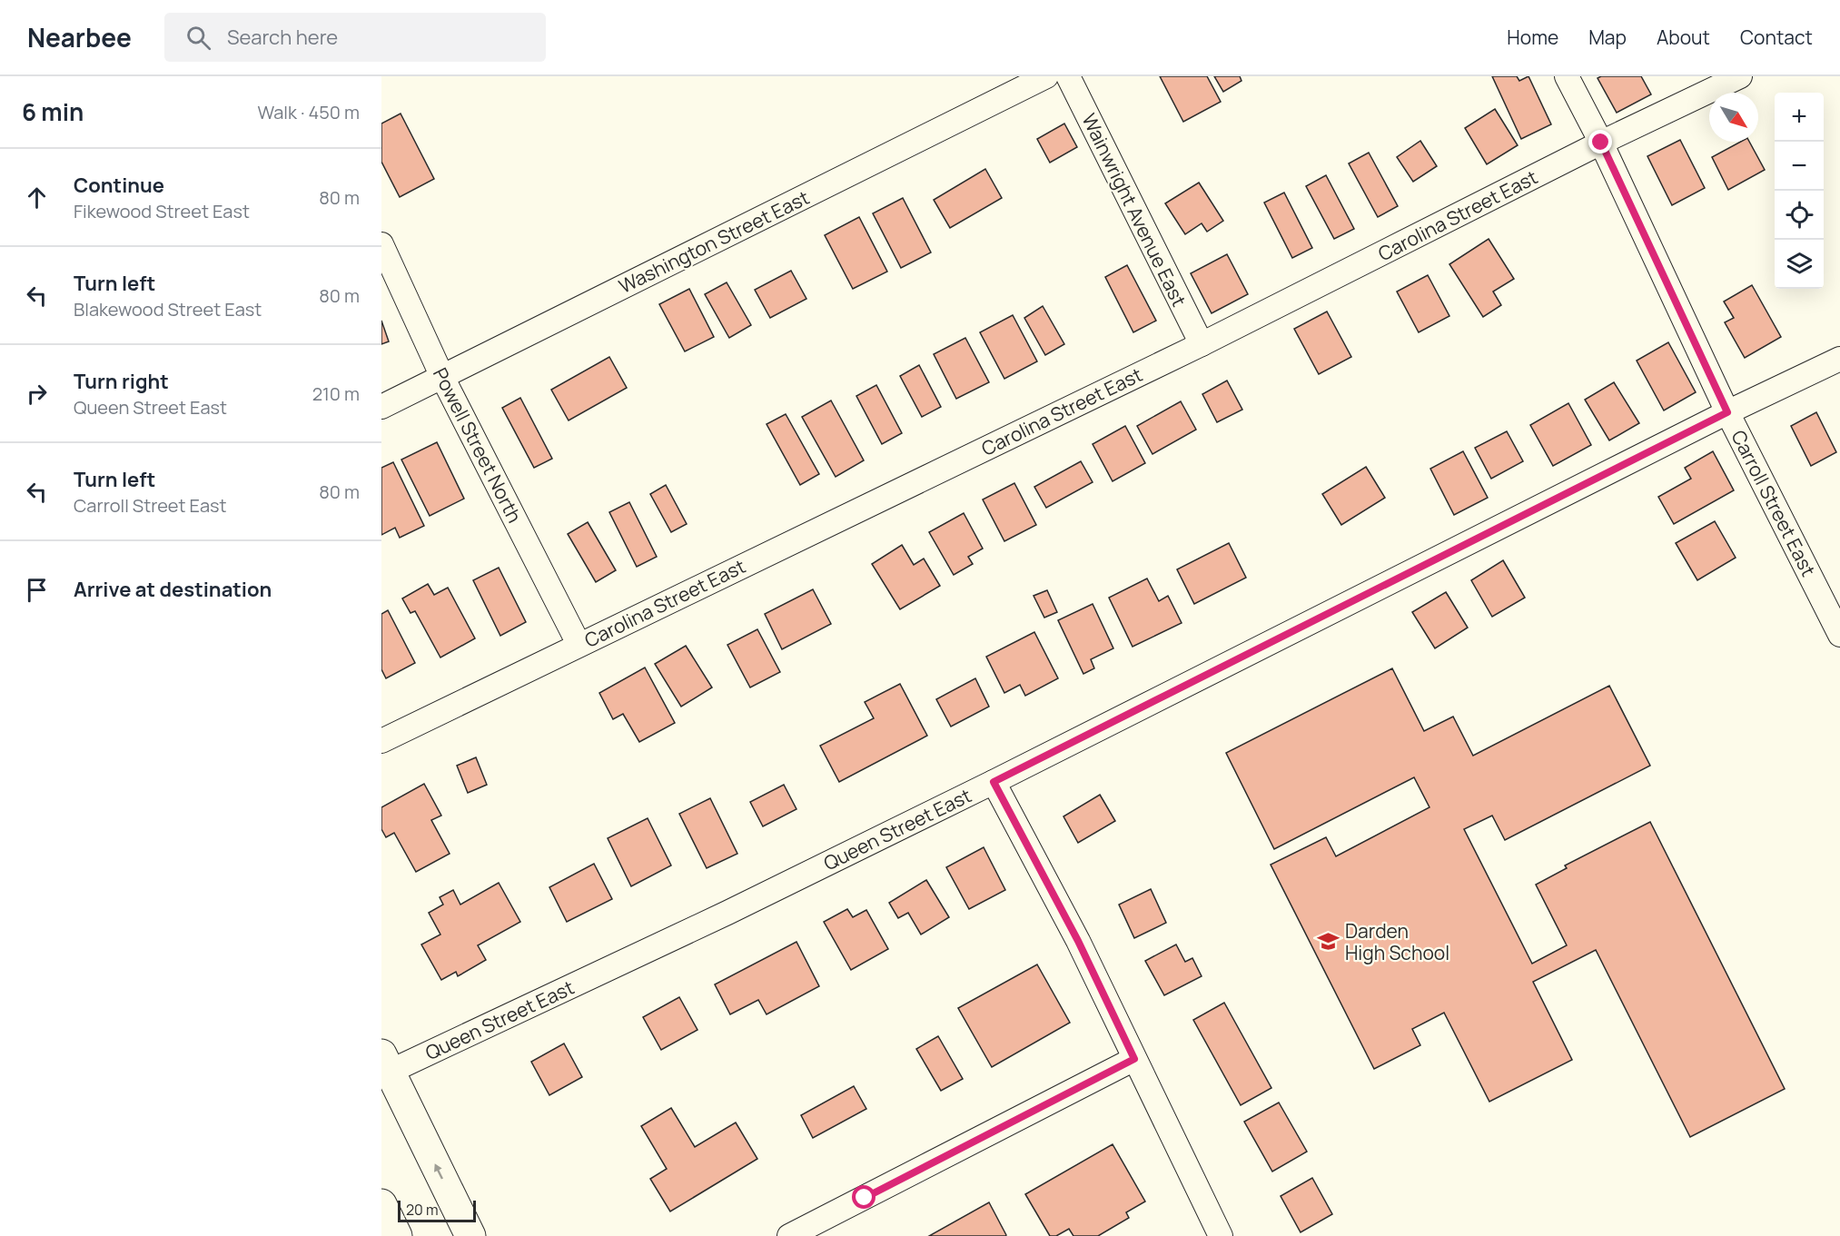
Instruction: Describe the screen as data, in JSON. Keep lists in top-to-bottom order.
{
  "streets": {
    "street": [
      "Wainwright Avenue East",
      "Carolina Street East",
      "Washington Street East",
      "Powell Street North",
      "Carroll Street East",
      "Queen Street East"
    ]
  },
  "crossings": [
    ["Wainwright Avenue East", "Carolina Street East"],
    ["Carolina Street East", "Powell Street North"],
    ["Carolina Street East", "Carroll Street East"],
    ["Washington Street East", "Powell Street North"],
    ["Carroll Street East", "Queen Street East"]
  ],
  "places": {
    "school or university": ["Darden High School"]
  },
  "scale_bar": "20 m",
  "north": "bottom right",
  "page": {
    "header": "Nearbee",
    "search": "Search here",
    "nav": [
      "Home",
      "Map",
      "About",
      "Contact"
    ],
    "heading": ["6 min", "Walk · 450 m"],
    "map_buttons": ["+", "−"],
    "list": [
      ["Continue", "Fikewood Street East", "80 m"],
      ["Turn left", "Blakewood Street East", "80 m"],
      ["Turn right", "Queen Street East", "210 m"],
      ["Turn left", "Carroll Street East", "80 m"],
      "Arrive at destination"
    ],
    "scale": "20 m"
  }
}
